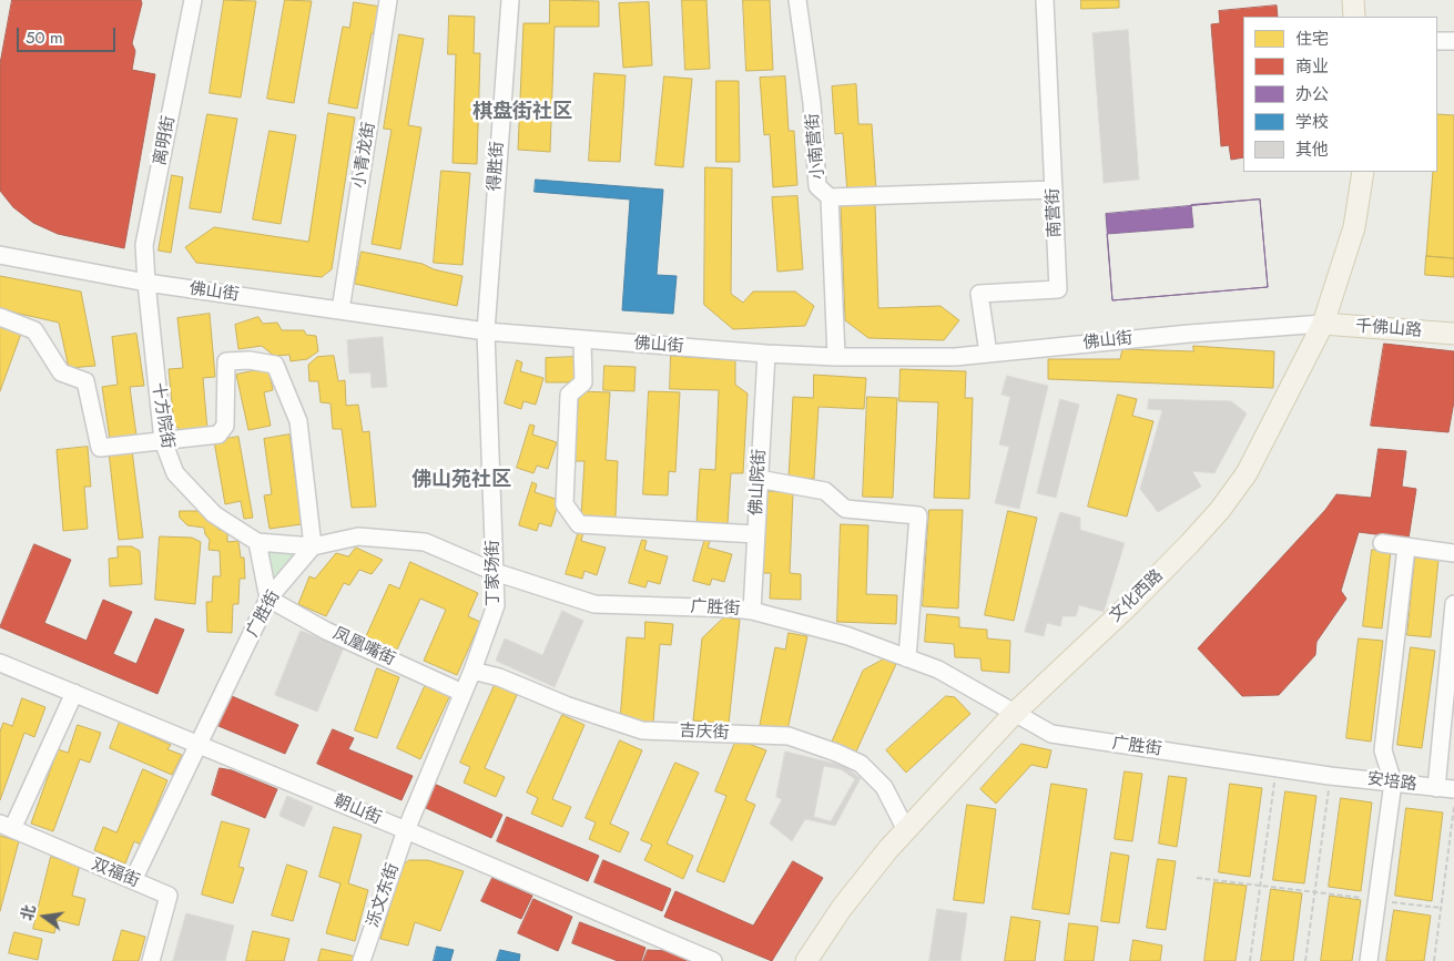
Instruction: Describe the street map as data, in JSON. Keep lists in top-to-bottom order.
{
  "streets": {
    "main road": ["千佛山路", "文化西路"],
    "street": [
      "离明街",
      "小南营街",
      "小青龙街",
      "得胜街",
      "南营街",
      "佛山街",
      "十方院街",
      "佛山院街",
      "丁家场街",
      "广胜街",
      "凤凰嘴街",
      "吉庆街",
      "安培路",
      "朝山街",
      "双福街",
      "泺文东街"
    ]
  },
  "crossings": [
    ["离明街", "佛山街"],
    ["离明街", "十方院街"],
    ["小南营街", "佛山街"],
    ["小青龙街", "佛山街"],
    ["得胜街", "佛山街"],
    ["得胜街", "丁家场街"],
    ["南营街", "佛山街"],
    ["佛山街", "千佛山路"],
    ["佛山街", "十方院街"],
    ["佛山街", "佛山院街"],
    ["佛山街", "丁家场街"],
    ["佛山街", "文化西路"],
    ["千佛山路", "文化西路"],
    ["十方院街", "广胜街"],
    ["佛山院街", "广胜街"],
    ["丁家场街", "广胜街"],
    ["丁家场街", "凤凰嘴街"],
    ["丁家场街", "吉庆街"],
    ["丁家场街", "朝山街"],
    ["丁家场街", "泺文东街"],
    ["文化西路", "广胜街"],
    ["文化西路", "吉庆街"],
    ["广胜街", "凤凰嘴街"],
    ["广胜街", "安培路"],
    ["广胜街", "朝山街"],
    ["广胜街", "双福街"],
    ["朝山街", "泺文东街"]
  ],
  "districts": ["棋盘街社区", "佛山苑社区"],
  "legend": [
    "住宅",
    "商业",
    "办公",
    "学校",
    "其他"
  ],
  "scale_bar": "50 m",
  "north": "left"
}
